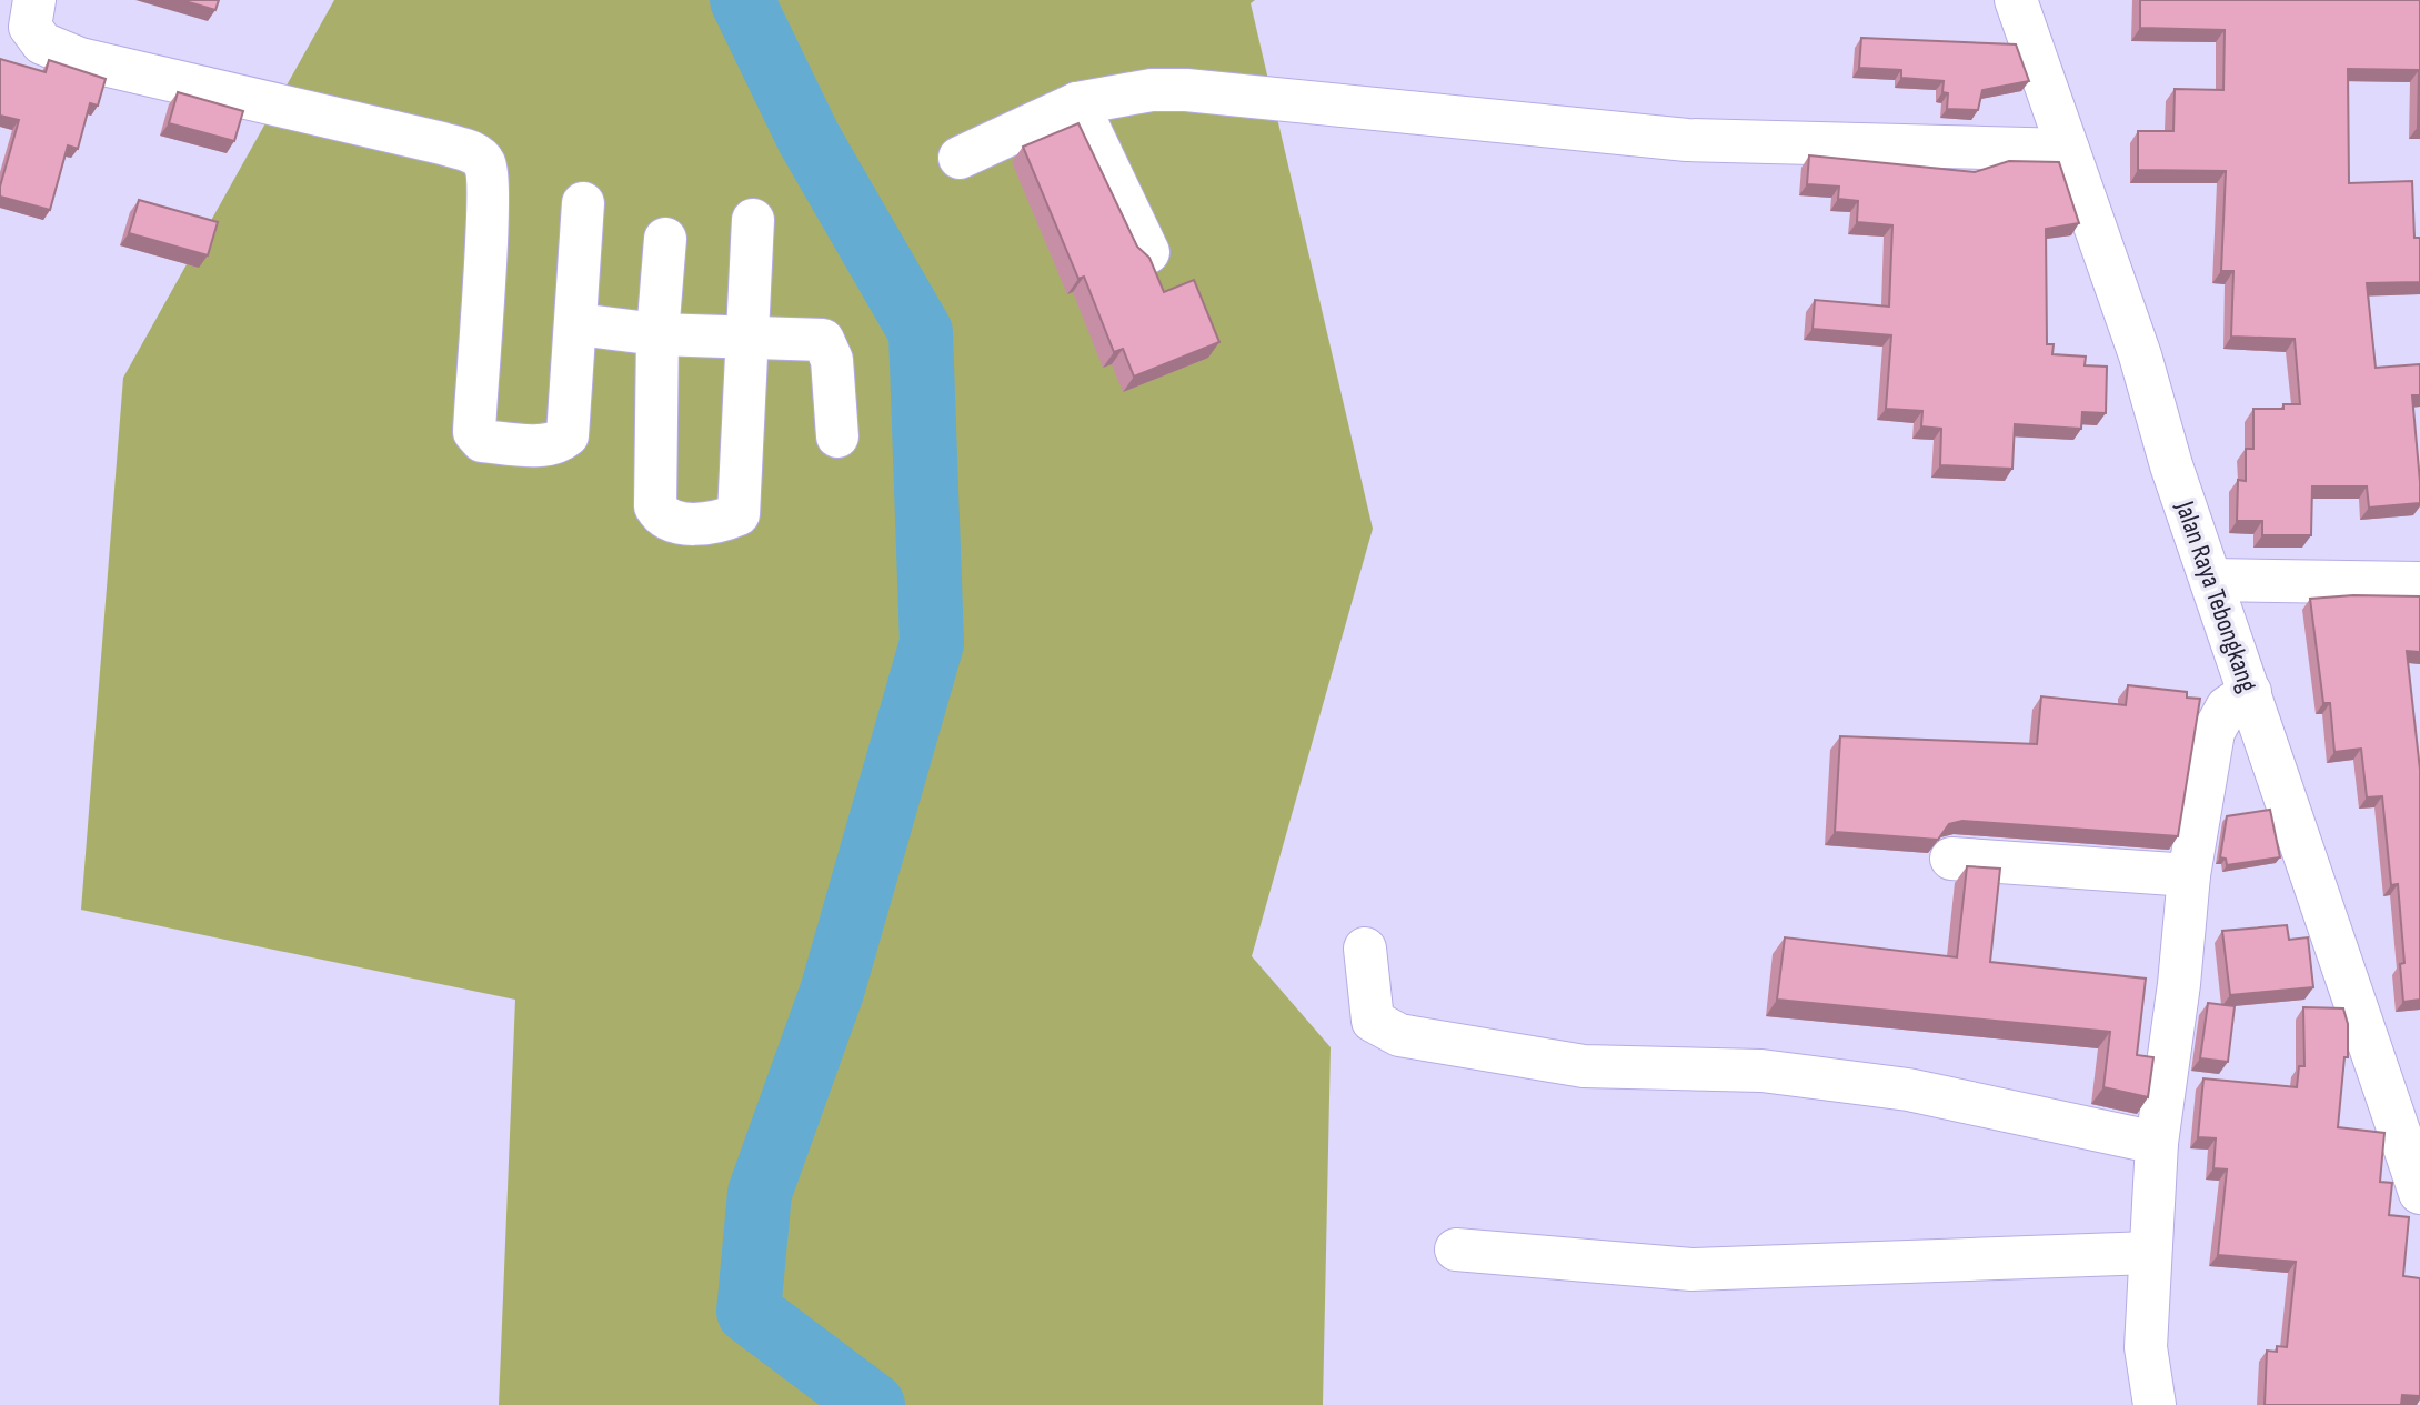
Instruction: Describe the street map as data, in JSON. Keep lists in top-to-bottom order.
{
  "streets": {
    "street": ["Jalan Raya Tebongkang"]
  }
}
